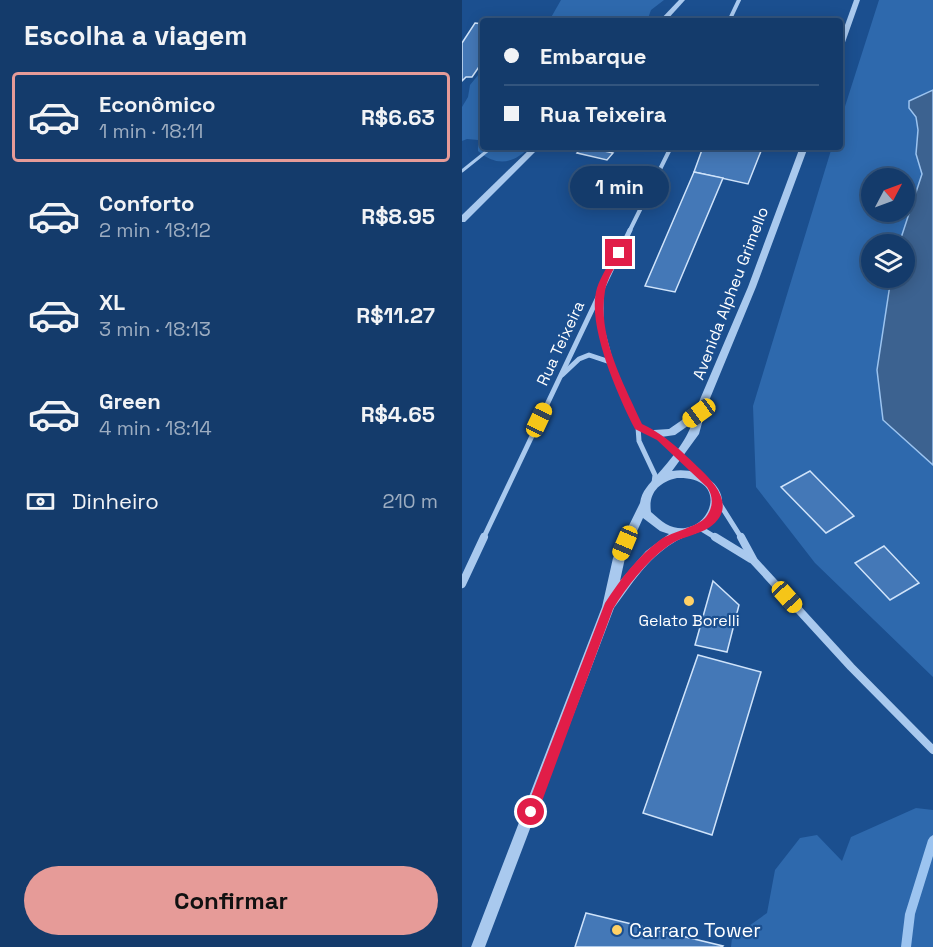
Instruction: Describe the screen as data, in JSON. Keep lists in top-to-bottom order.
{
  "streets": {
    "street": ["Avenida Alpheu Grimello", "Rua Teixeira"]
  },
  "places": ["Gelato Borelli", "Carraro Tower"],
  "north": "top right",
  "page": {
    "heading": "Escolha a viagem",
    "banner": ["Embarque", "Rua Teixeira"],
    "list": [
      {
        "name": "Econômico",
        "note": "1 min · 18:11",
        "value": "R$6.63"
      },
      {
        "name": "Conforto",
        "note": "2 min · 18:12",
        "value": "R$8.95"
      },
      {
        "name": "XL",
        "note": "3 min · 18:13",
        "value": "R$11.27"
      },
      {
        "name": "Green",
        "note": "4 min · 18:14",
        "value": "R$4.65"
      }
    ],
    "bubble": "1 min",
    "pay": ["Dinheiro", "210 m"],
    "buttons": "Confirmar"
  }
}
